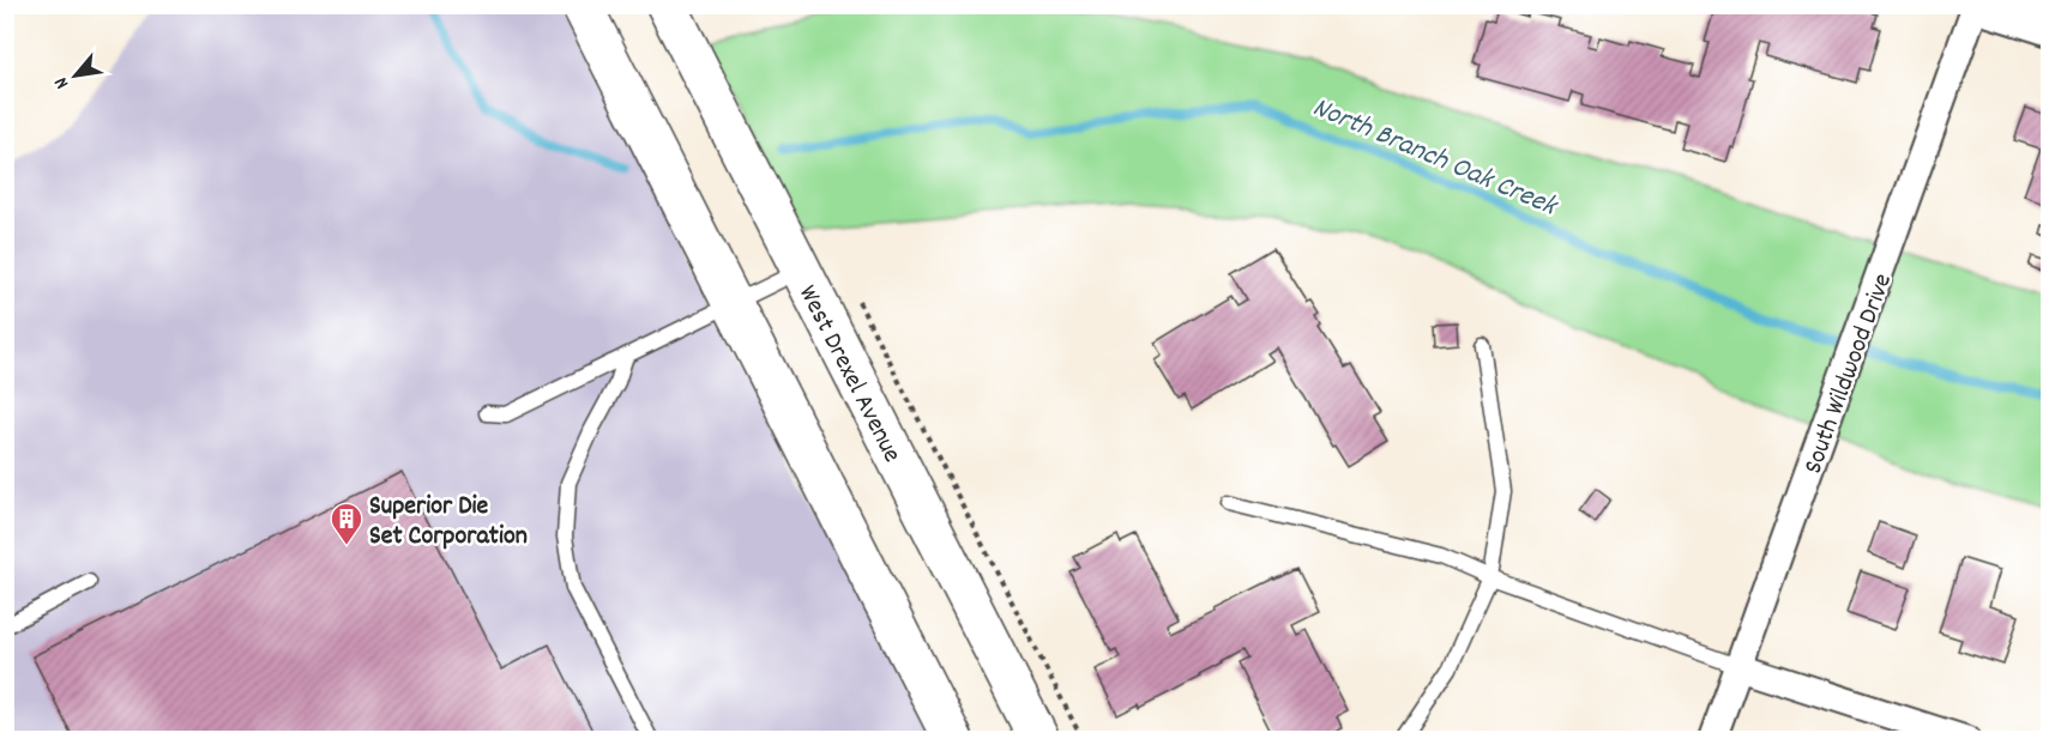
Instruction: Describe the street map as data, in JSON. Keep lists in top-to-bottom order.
{
  "streets": {
    "street": ["West Drexel Avenue", "South Wildwood Drive"]
  },
  "water": ["North Branch Oak Creek"],
  "places": {
    "building": ["Superior Die Set Corporation"]
  },
  "north": "bottom left"
}
